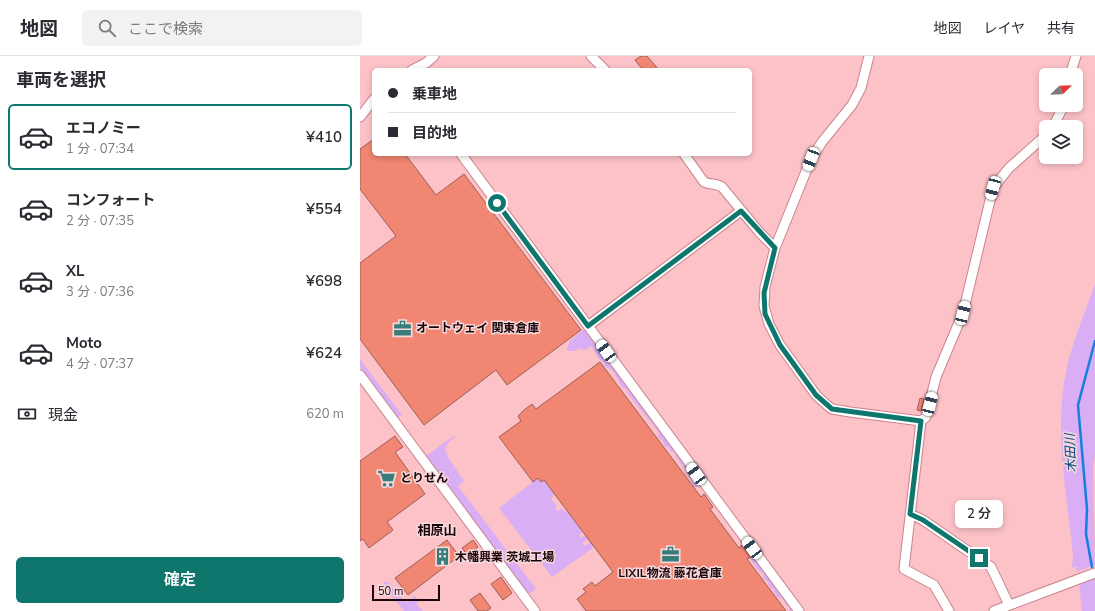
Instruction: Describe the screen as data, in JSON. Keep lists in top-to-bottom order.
{
  "districts": ["相原山"],
  "water": ["木田川"],
  "places": {
    "office": ["オートウェイ 関東倉庫", "LIXIL物流 藤花倉庫"],
    "supermarket": ["とりせん"],
    "building": ["木幡興業 茨城工場"]
  },
  "scale_bar": "50 m",
  "north": "top right",
  "page": {
    "header": "地図",
    "search": "ここで検索",
    "nav": ["地図", "レイヤ", "共有"],
    "heading": "車両を選択",
    "banner": ["乗車地", "目的地"],
    "list": [
      {
        "name": "エコノミー",
        "note": "1 分 · 07:34",
        "value": "¥410"
      },
      {
        "name": "コンフォート",
        "note": "2 分 · 07:35",
        "value": "¥554"
      },
      {
        "name": "XL",
        "note": "3 分 · 07:36",
        "value": "¥698"
      },
      {
        "name": "Moto",
        "note": "4 分 · 07:37",
        "value": "¥624"
      }
    ],
    "pay": ["現金", "620 m"],
    "bubble": "2 分",
    "buttons": "確定",
    "scale": "50 m"
  }
}
